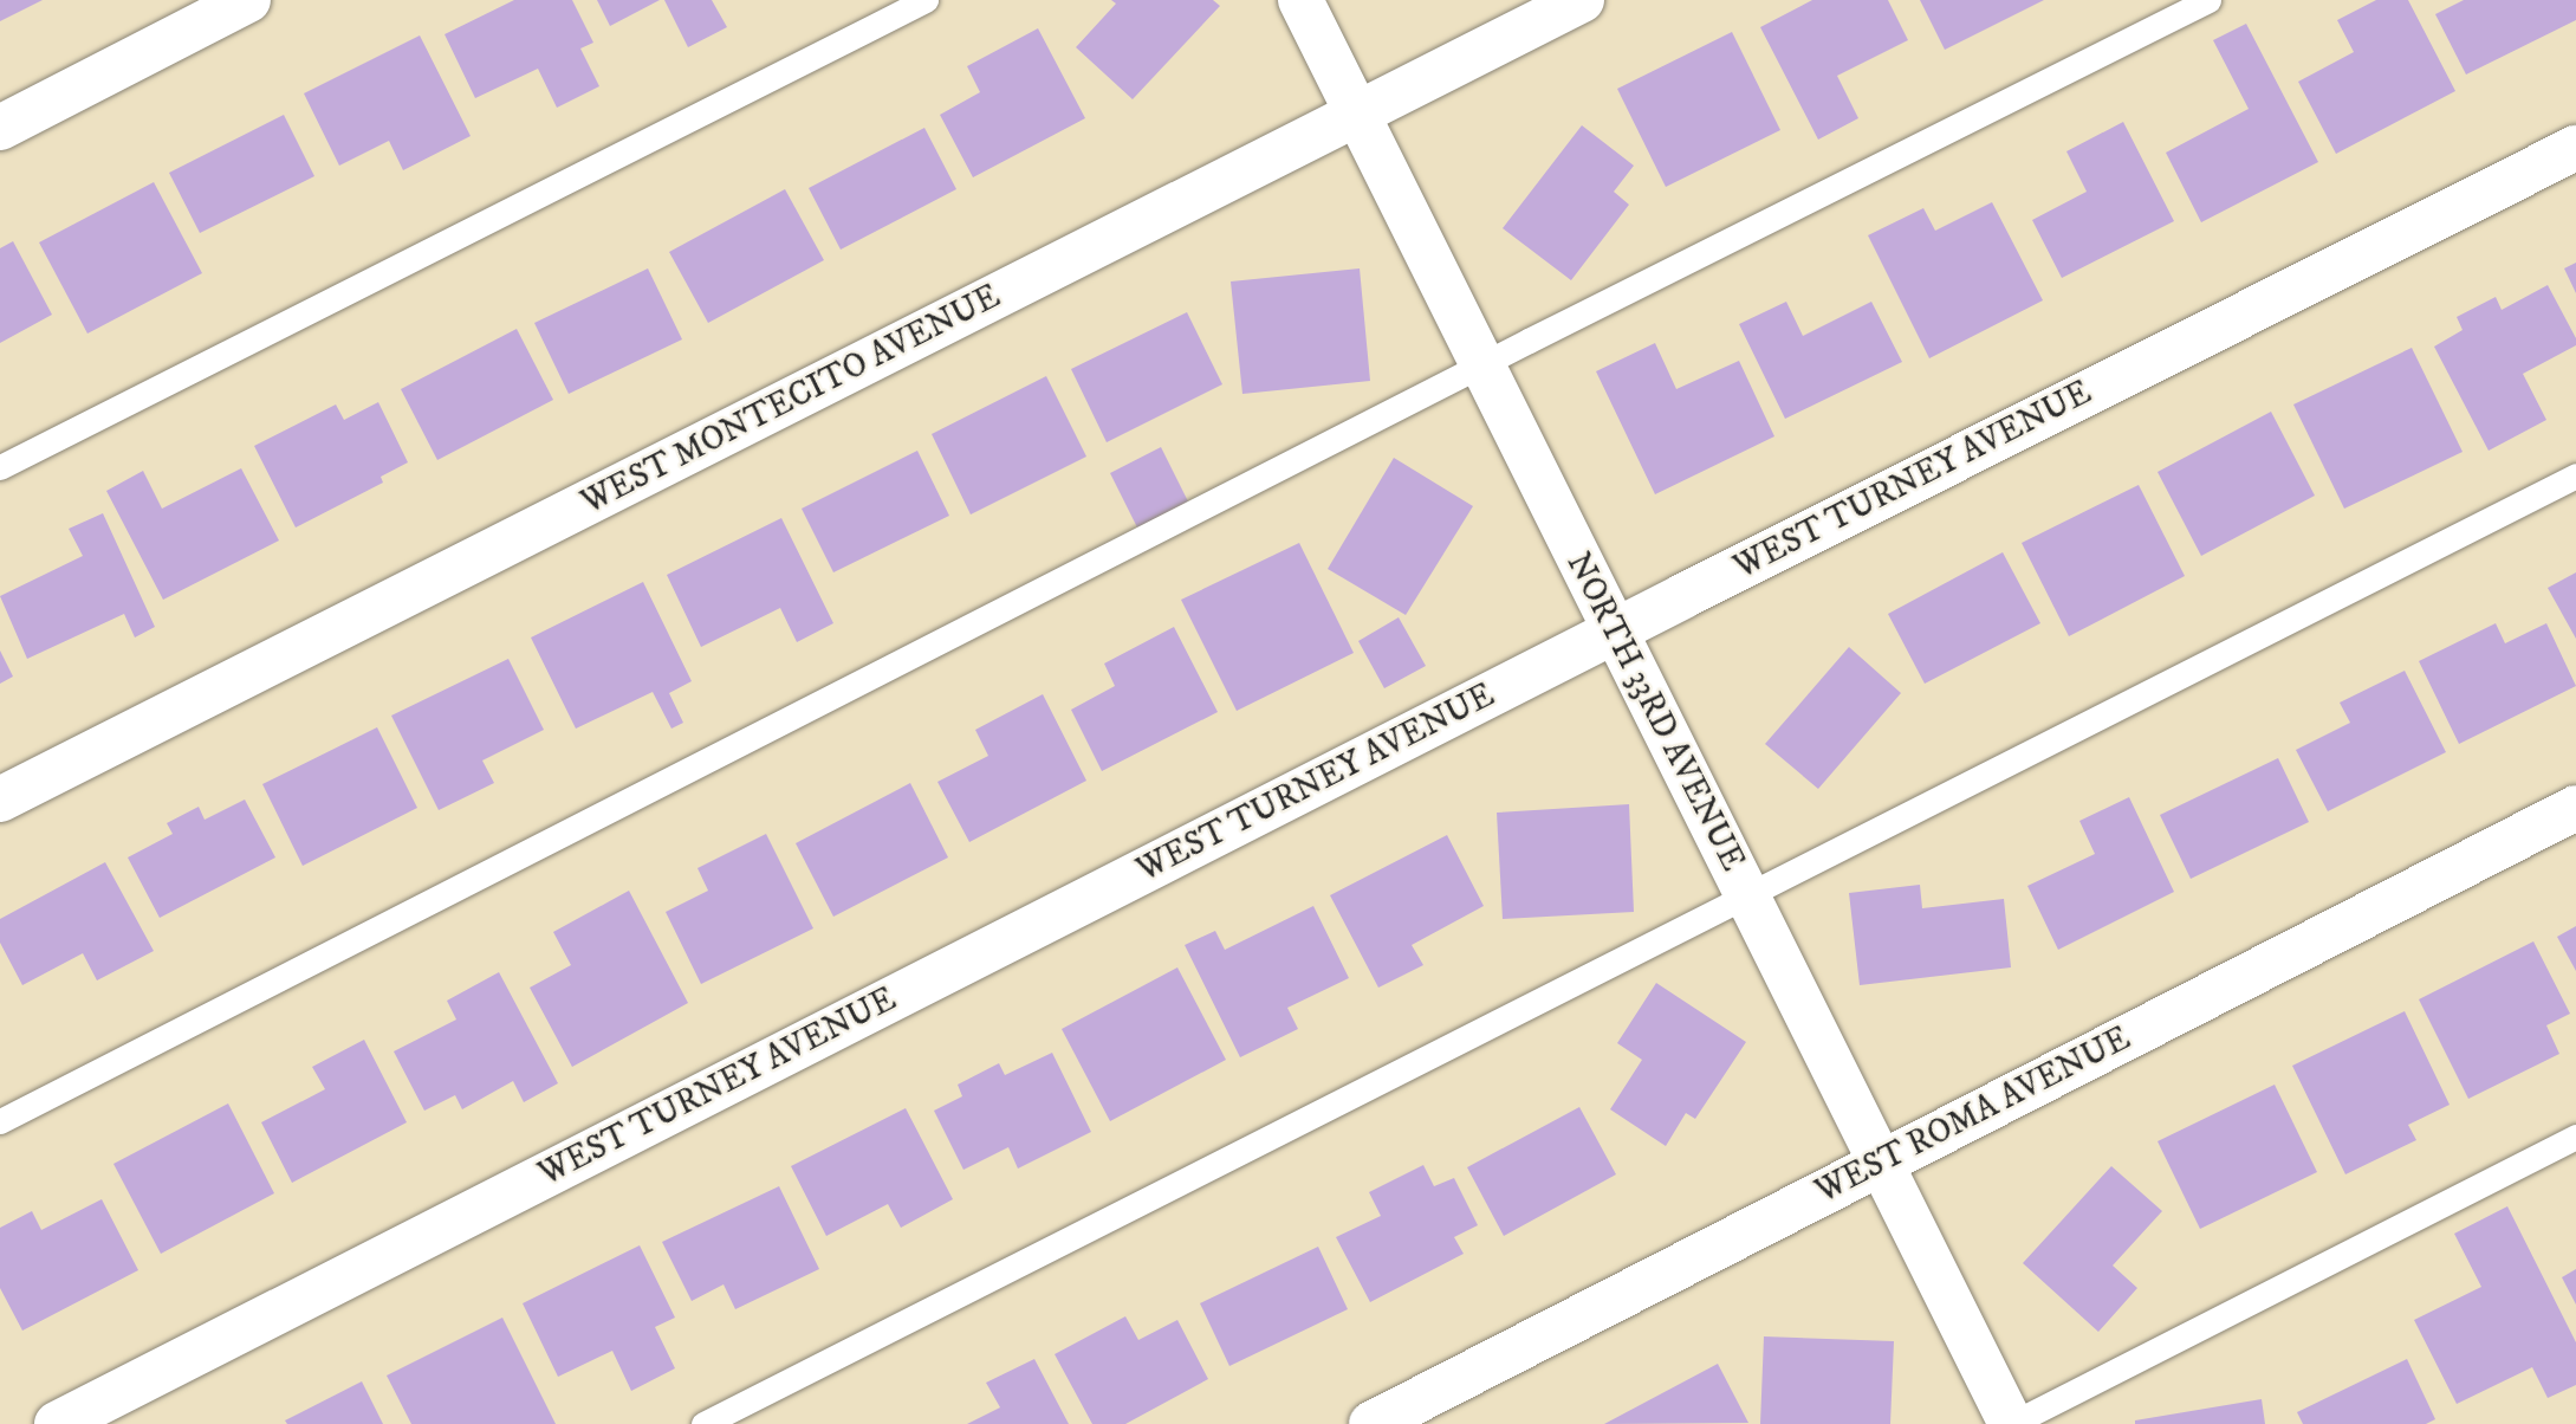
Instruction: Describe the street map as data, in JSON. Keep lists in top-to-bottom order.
{
  "streets": {
    "street": [
      "WEST MONTECITO AVENUE",
      "WEST TURNEY AVENUE",
      "NORTH 33RD AVENUE",
      "WEST ROMA AVENUE"
    ]
  },
  "crossings": [
    ["WEST MONTECITO AVENUE", "NORTH 33RD AVENUE"],
    ["WEST TURNEY AVENUE", "NORTH 33RD AVENUE"],
    ["NORTH 33RD AVENUE", "WEST ROMA AVENUE"]
  ]
}
